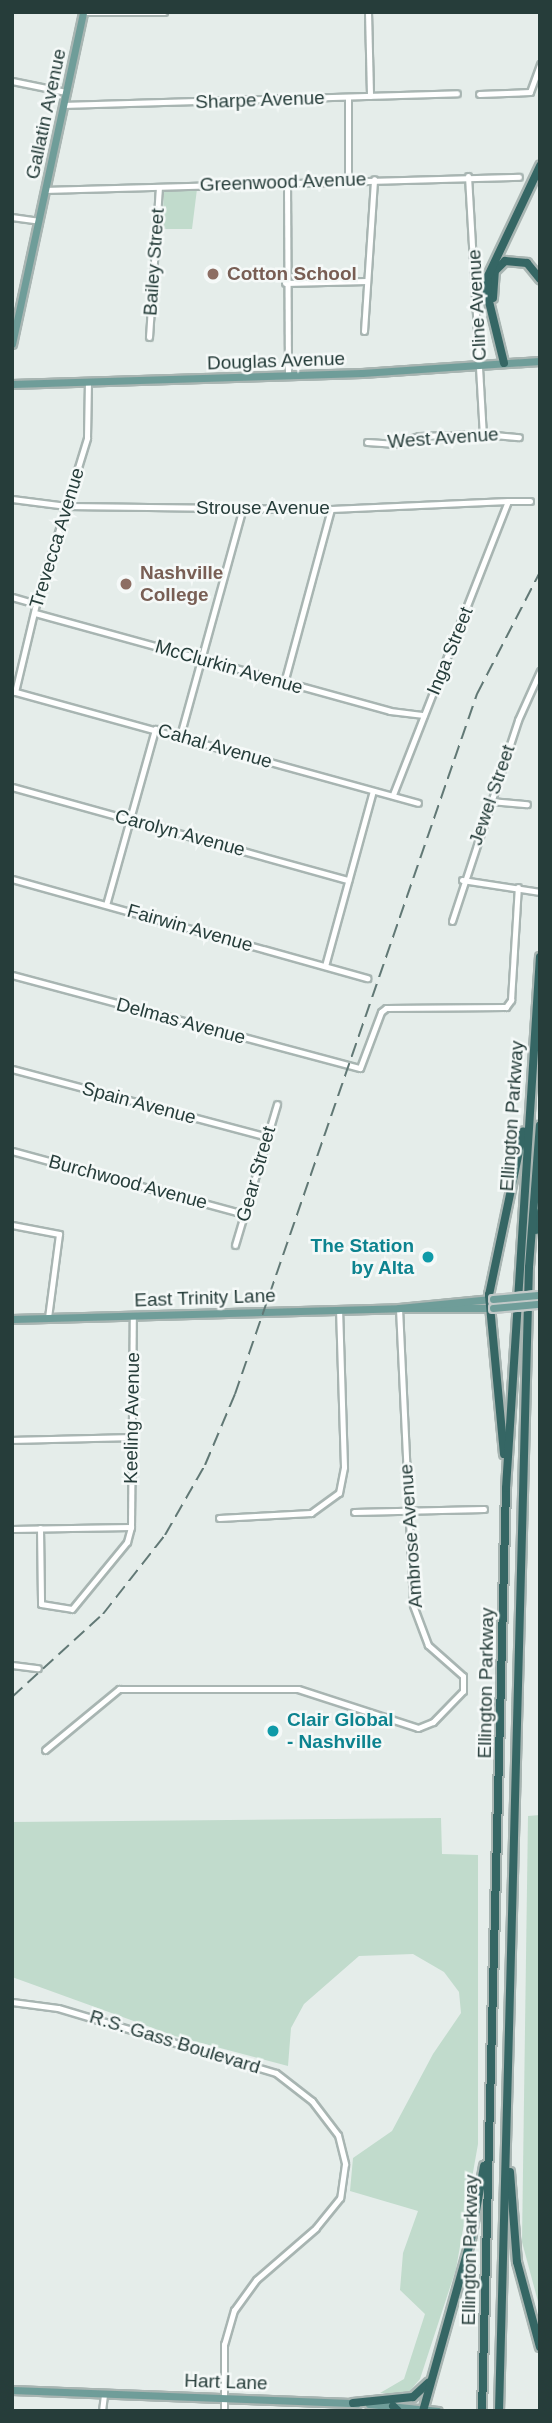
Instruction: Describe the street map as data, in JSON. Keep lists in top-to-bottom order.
{
  "streets": {
    "highway": ["Ellington Parkway"],
    "main road": [
      "Gallatin Avenue",
      "Douglas Avenue",
      "East Trinity Lane",
      "Hart Lane"
    ],
    "street": [
      "Sharpe Avenue",
      "Greenwood Avenue",
      "Bailey Street",
      "Cline Avenue",
      "West Avenue",
      "Strouse Avenue",
      "Trevecca Avenue",
      "Inga Street",
      "McClurkin Avenue",
      "Cahal Avenue",
      "Jewel Street",
      "Carolyn Avenue",
      "Fairwin Avenue",
      "Delmas Avenue",
      "Spain Avenue",
      "Gear Street",
      "Burchwood Avenue",
      "Keeling Avenue",
      "Ambrose Avenue",
      "R.S. Gass Boulevard"
    ]
  },
  "crossings": [
    ["Sharpe Avenue", "Gallatin Avenue"],
    ["Gallatin Avenue", "Greenwood Avenue"],
    ["Greenwood Avenue", "Bailey Street"],
    ["Greenwood Avenue", "Cline Avenue"],
    ["Cline Avenue", "Douglas Avenue"],
    ["Cline Avenue", "West Avenue"],
    ["Douglas Avenue", "Trevecca Avenue"],
    ["Strouse Avenue", "Trevecca Avenue"],
    ["Strouse Avenue", "Inga Street"],
    ["Trevecca Avenue", "McClurkin Avenue"],
    ["Trevecca Avenue", "Cahal Avenue"],
    ["Inga Street", "McClurkin Avenue"],
    ["Inga Street", "Cahal Avenue"],
    ["Spain Avenue", "Gear Street"],
    ["Gear Street", "Burchwood Avenue"],
    ["East Trinity Lane", "Keeling Avenue"],
    ["East Trinity Lane", "Ambrose Avenue"],
    ["R.S. Gass Boulevard", "Hart Lane"]
  ],
  "places": [
    "Cotton School",
    "Nashville College",
    "The Station by Alta",
    "Clair Global - Nashville"
  ]
}
